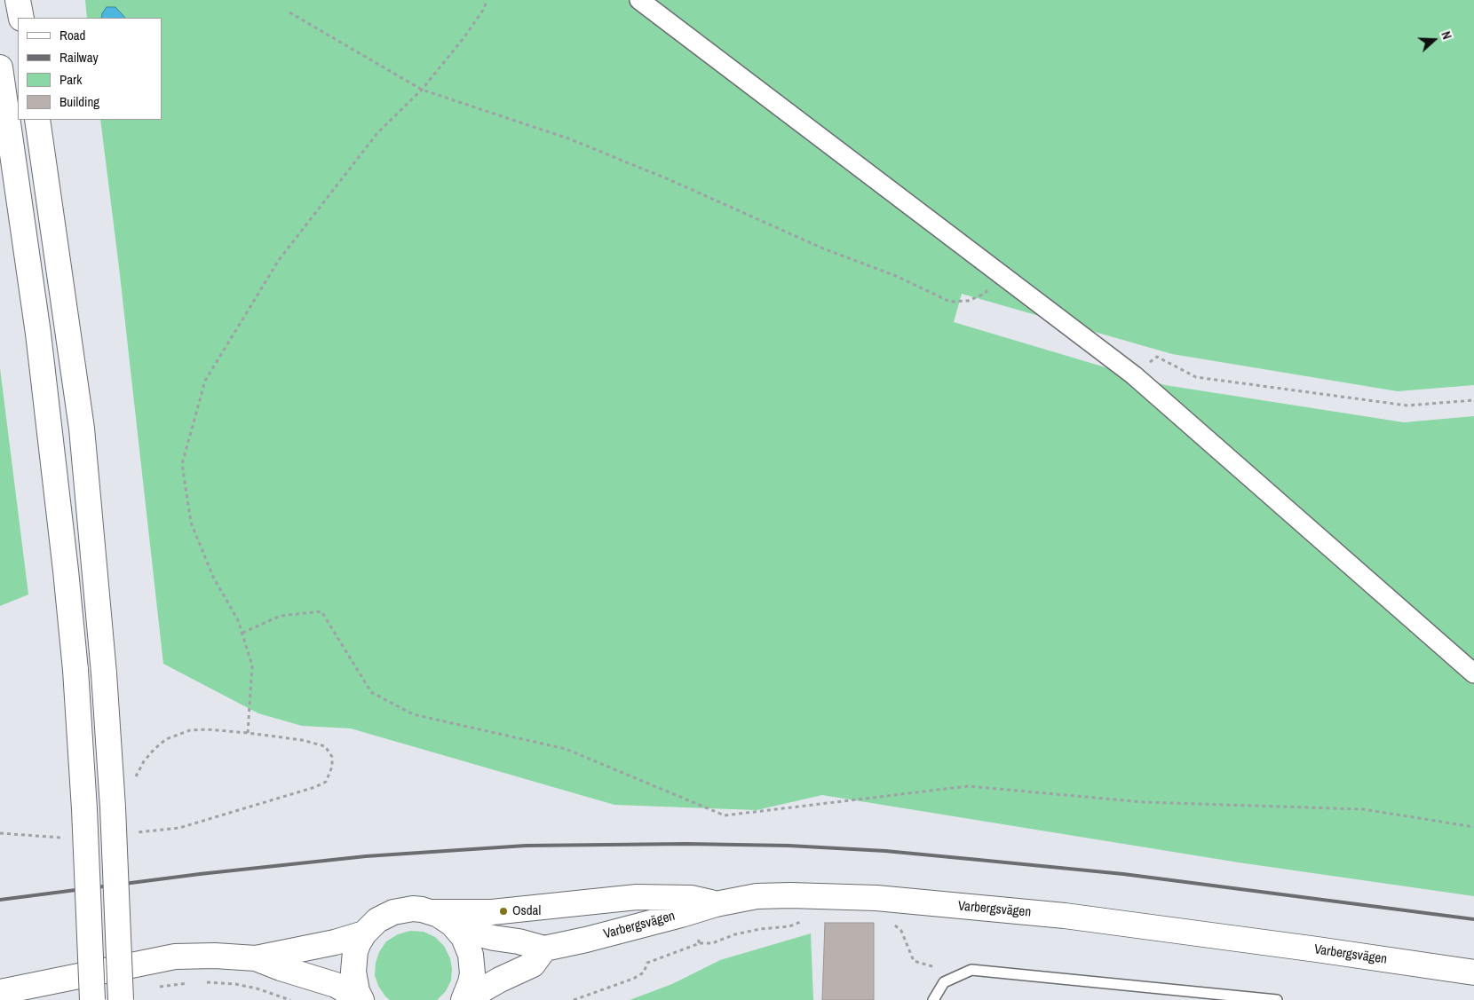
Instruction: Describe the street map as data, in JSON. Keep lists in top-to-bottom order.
{
  "streets": {
    "main road": ["Varbergsvägen"]
  },
  "places": ["Osdal"],
  "legend": [
    "Road",
    "Railway",
    "Park",
    "Building"
  ],
  "north": "right"
}
